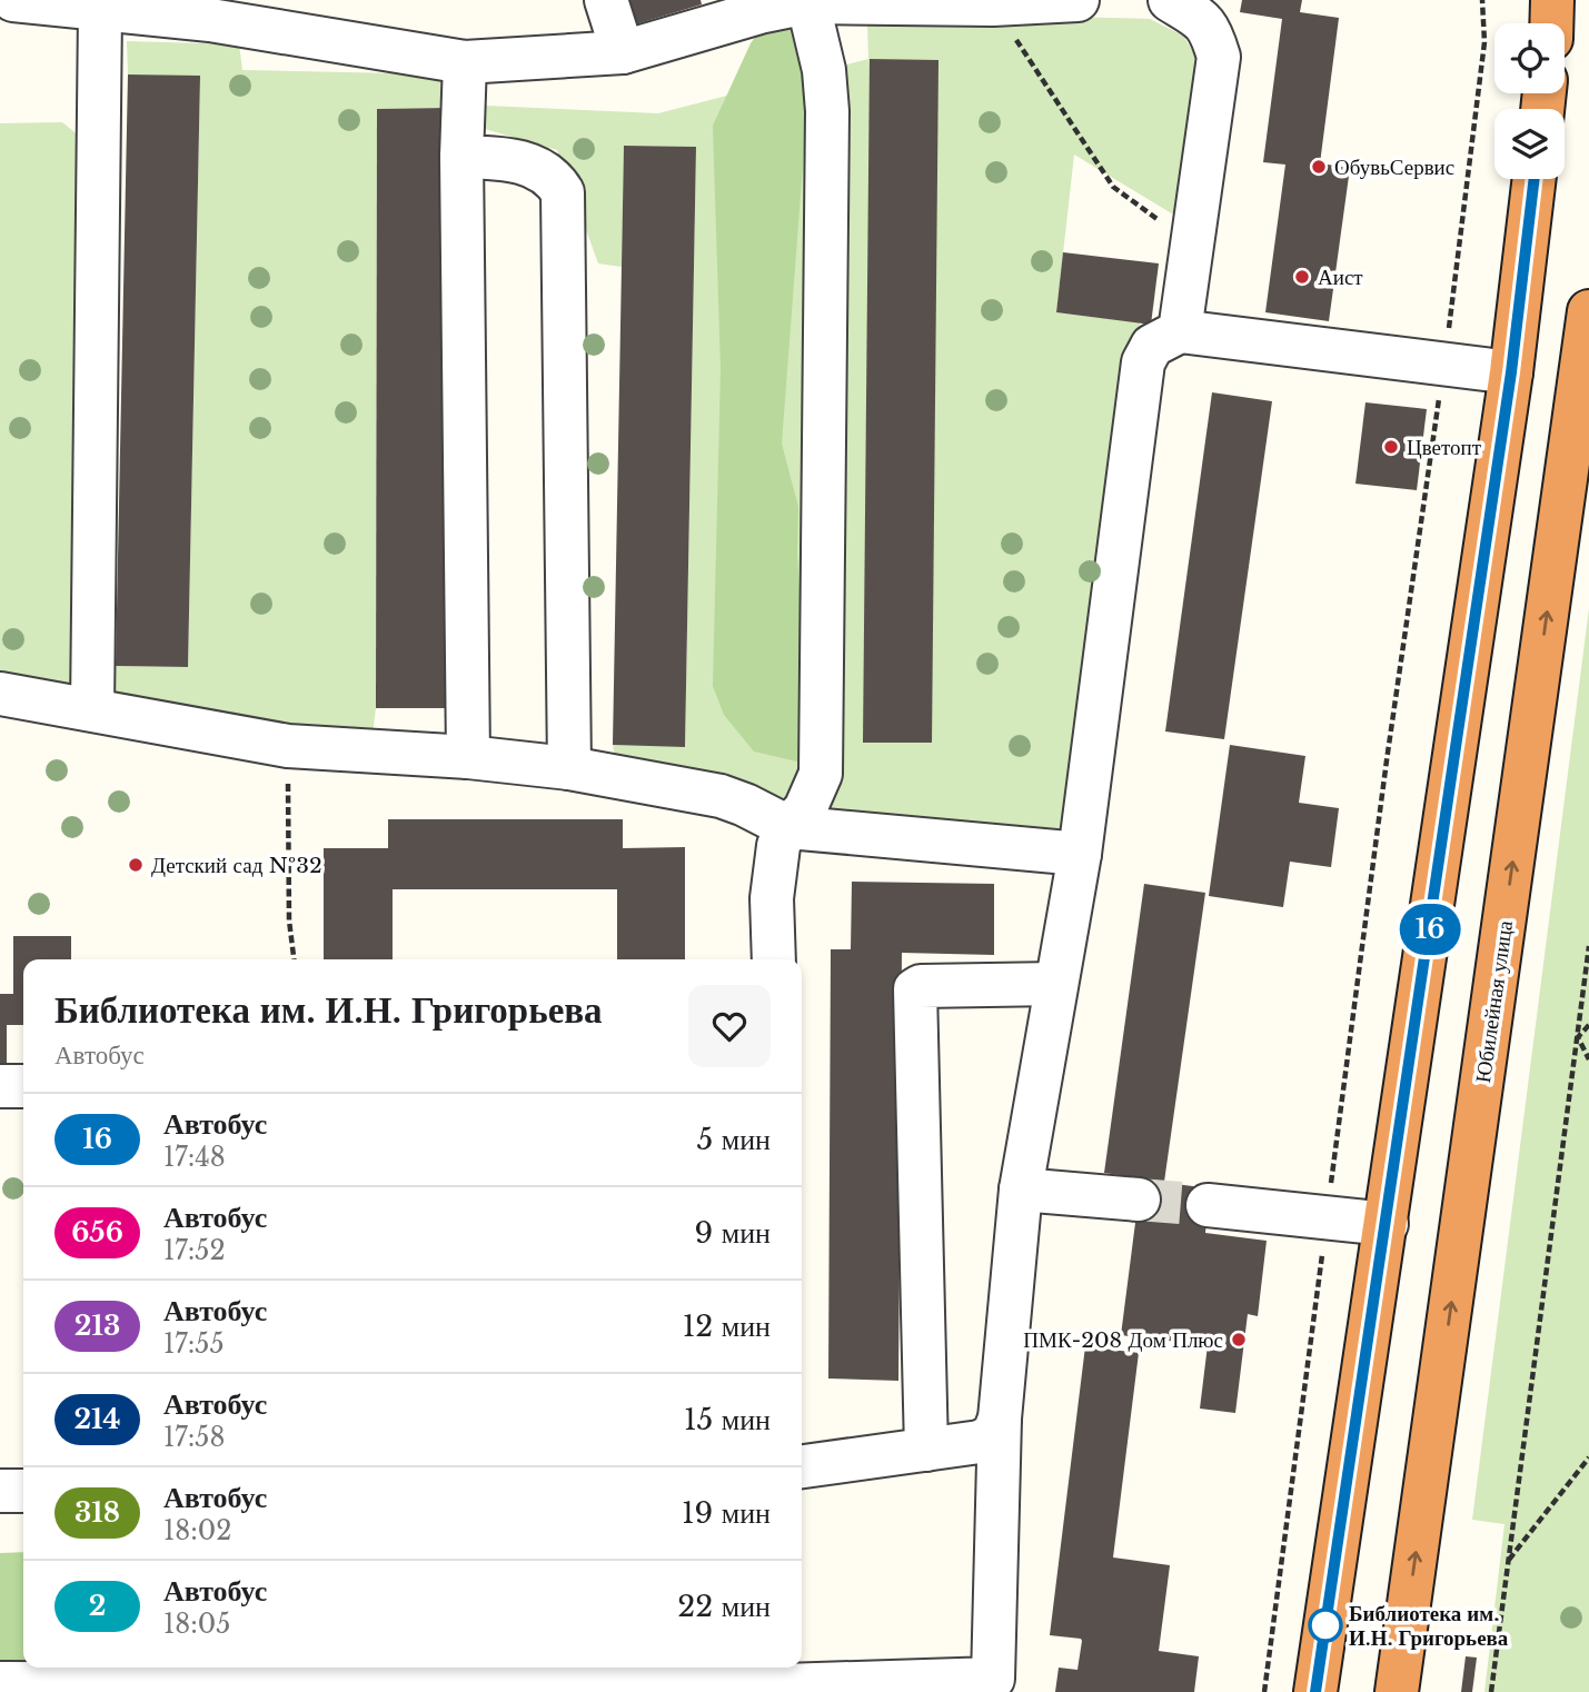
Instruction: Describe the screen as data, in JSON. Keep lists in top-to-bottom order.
{
  "streets": {
    "highway": ["Юбилейная улица"]
  },
  "places": [
    "ОбувьСервис",
    "Аист",
    "Цветопт",
    "Детский сад №32",
    "ПМК-208 Дом Плюс",
    "Библиотека им. И.Н. Григорьева"
  ],
  "lines": ["bus line 16"],
  "page": {
    "on_map": "16",
    "heading": ["Библиотека им. И.Н. Григорьева", "Автобус"],
    "list": [
      {
        "mark": "16",
        "name": "Автобус",
        "note": "17:48",
        "value": "5 мин"
      },
      {
        "mark": "656",
        "name": "Автобус",
        "note": "17:52",
        "value": "9 мин"
      },
      {
        "mark": "213",
        "name": "Автобус",
        "note": "17:55",
        "value": "12 мин"
      },
      {
        "mark": "214",
        "name": "Автобус",
        "note": "17:58",
        "value": "15 мин"
      },
      {
        "mark": "318",
        "name": "Автобус",
        "note": "18:02",
        "value": "19 мин"
      },
      {
        "mark": "2",
        "name": "Автобус",
        "note": "18:05",
        "value": "22 мин"
      }
    ]
  }
}
